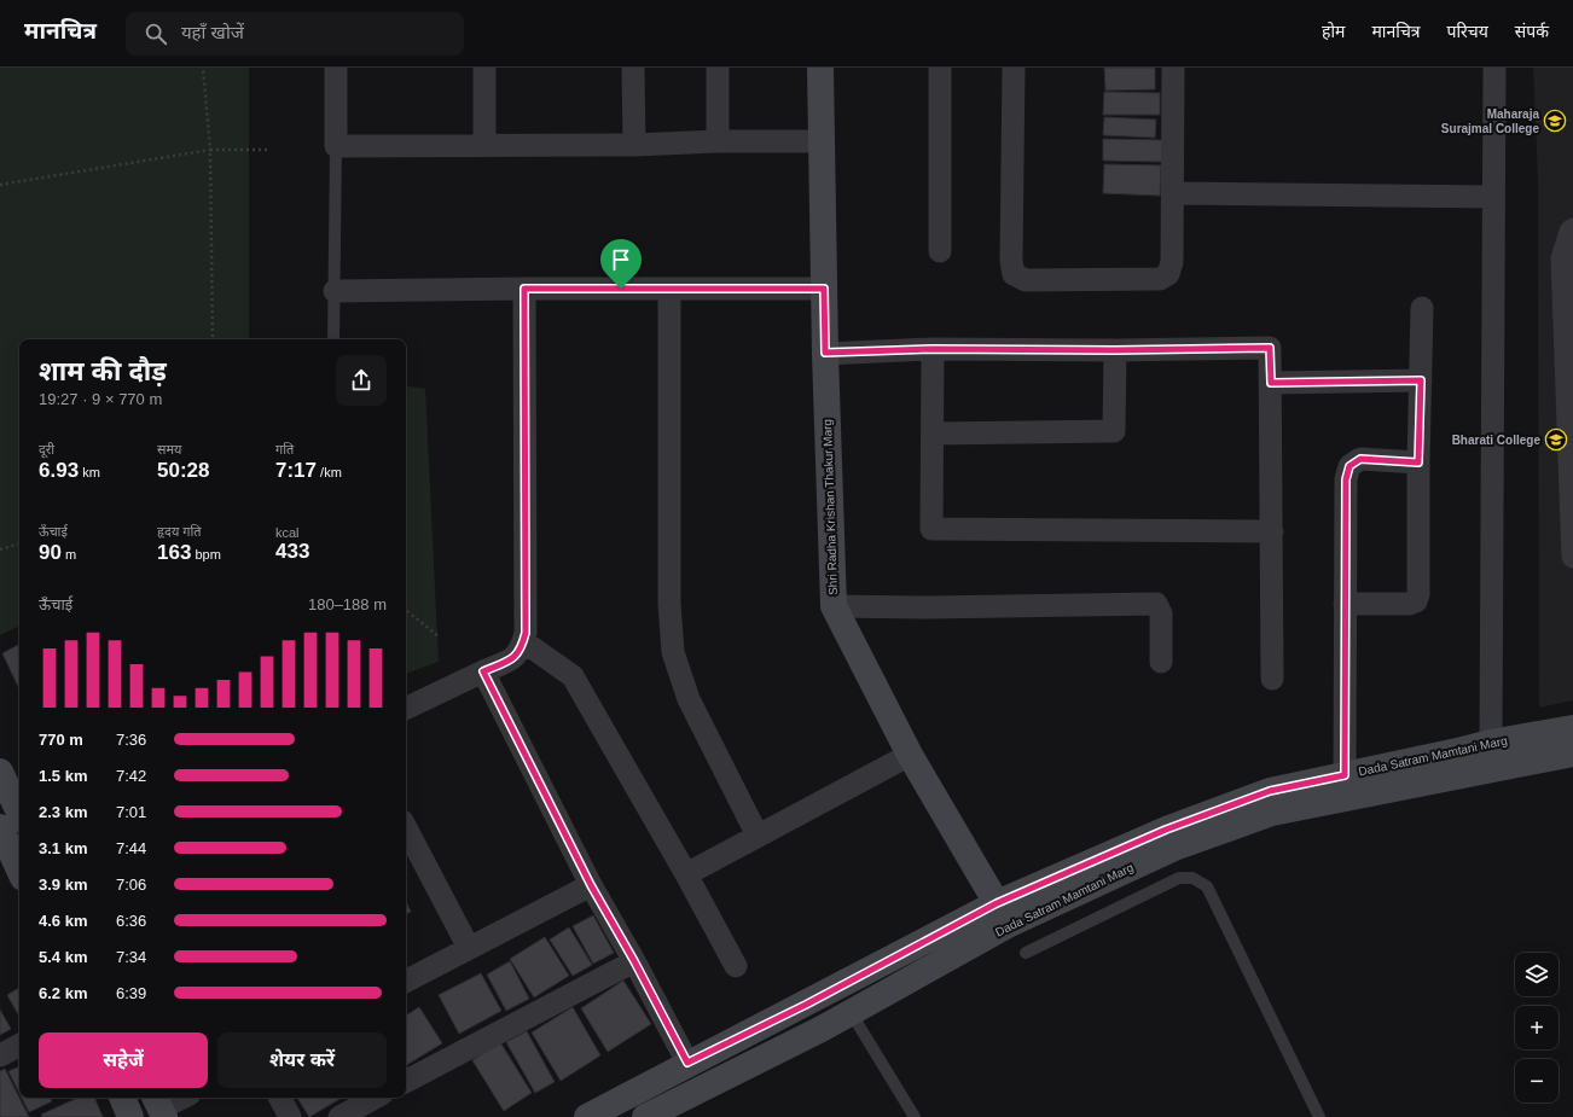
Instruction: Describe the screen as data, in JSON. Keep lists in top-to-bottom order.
{
  "streets": {
    "street": ["Shri Radha Krishan Thakur Marg", "Dada Satram Mamtani Marg"]
  },
  "crossings": [
    ["Shri Radha Krishan Thakur Marg", "Dada Satram Mamtani Marg"]
  ],
  "places": {
    "school or university": ["Maharaja Surajmal College", "Bharati College"]
  },
  "page": {
    "header": "मानचित्र",
    "search": "यहाँ खोजें",
    "nav": [
      "होम",
      "मानचित्र",
      "परिचय",
      "संपर्क"
    ],
    "heading": ["शाम की दौड़", "19:27 · 9 × 770 m"],
    "stats": [
      ["दूरी", "6.93 km"],
      ["समय", "50:28"],
      ["गति", "7:17 /km"],
      ["ऊँचाई", "90 m"],
      ["हृदय गति", "163 bpm"],
      ["kcal", "433"]
    ],
    "chart": ["ऊँचाई", "180–188 m"],
    "list": [
      {
        "name": "770 m",
        "note": "7:36"
      },
      {
        "name": "1.5 km",
        "note": "7:42"
      },
      {
        "name": "2.3 km",
        "note": "7:01"
      },
      {
        "name": "3.1 km",
        "note": "7:44"
      },
      {
        "name": "3.9 km",
        "note": "7:06"
      },
      {
        "name": "4.6 km",
        "note": "6:36"
      },
      {
        "name": "5.4 km",
        "note": "7:34"
      },
      {
        "name": "6.2 km",
        "note": "6:39"
      }
    ],
    "map_buttons": ["+", "−"],
    "buttons": ["सहेजें", "शेयर करें"]
  }
}
